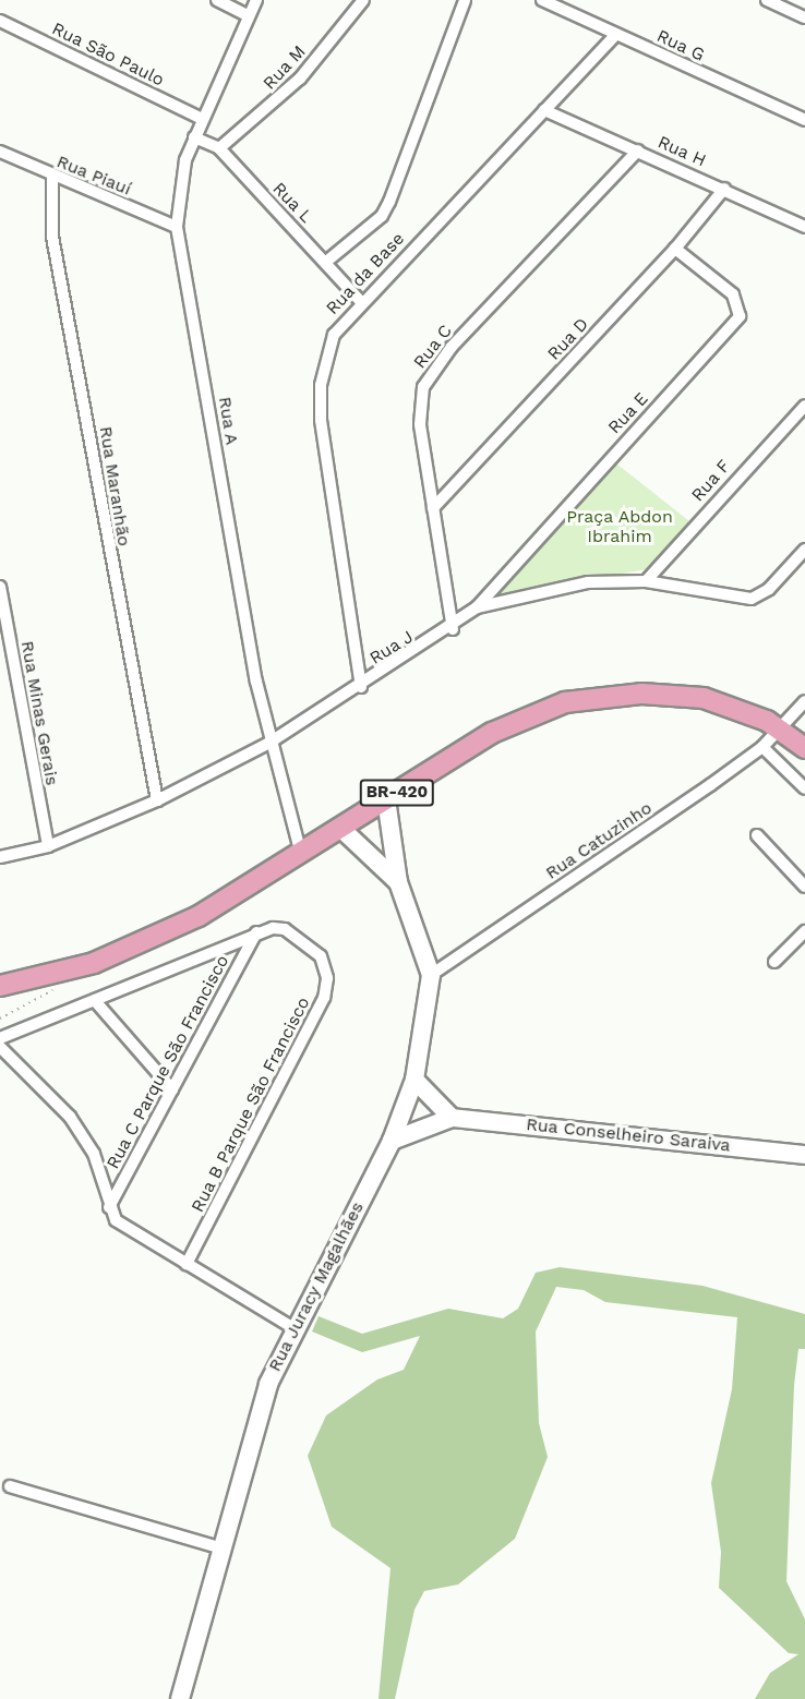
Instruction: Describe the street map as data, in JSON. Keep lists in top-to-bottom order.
{
  "streets": {
    "main road": ["BR-420"],
    "street": [
      "Rua G",
      "Rua São Paulo",
      "Rua M",
      "Rua H",
      "Rua Piauí",
      "Rua L",
      "Rua da Base",
      "Rua D",
      "Rua C",
      "Rua E",
      "Rua A",
      "Rua F",
      "Rua Maranhão",
      "Rua J",
      "Rua Minas Gerais",
      "Rua Catuzinho",
      "Rua C Parque São Francisco",
      "Rua B Parque São Francisco",
      "Rua Conselheiro Saraiva",
      "Rua Juracy Magalhães"
    ]
  },
  "crossings": [
    ["Rua G", "Rua da Base"],
    ["Rua São Paulo", "Rua A"],
    ["Rua M", "Rua L"],
    ["Rua H", "Rua da Base"],
    ["Rua H", "Rua D"],
    ["Rua H", "Rua C"],
    ["Rua Piauí", "Rua A"],
    ["Rua Piauí", "Rua Maranhão"],
    ["Rua L", "Rua da Base"],
    ["Rua L", "Rua A"],
    ["Rua da Base", "Rua J"],
    ["Rua D", "Rua C"],
    ["Rua D", "Rua E"],
    ["Rua C", "Rua J"],
    ["Rua E", "Rua J"],
    ["Rua A", "Rua J"],
    ["Rua A", "BR-420"],
    ["Rua F", "Rua J"],
    ["Rua Maranhão", "Rua J"],
    ["Rua J", "Rua Minas Gerais"],
    ["BR-420", "Rua Catuzinho"],
    ["BR-420", "Rua Juracy Magalhães"],
    ["Rua Catuzinho", "Rua Juracy Magalhães"],
    ["Rua C Parque São Francisco", "Rua B Parque São Francisco"],
    ["Rua Conselheiro Saraiva", "Rua Juracy Magalhães"]
  ],
  "parks": ["Praça Abdon Ibrahim"]
}
